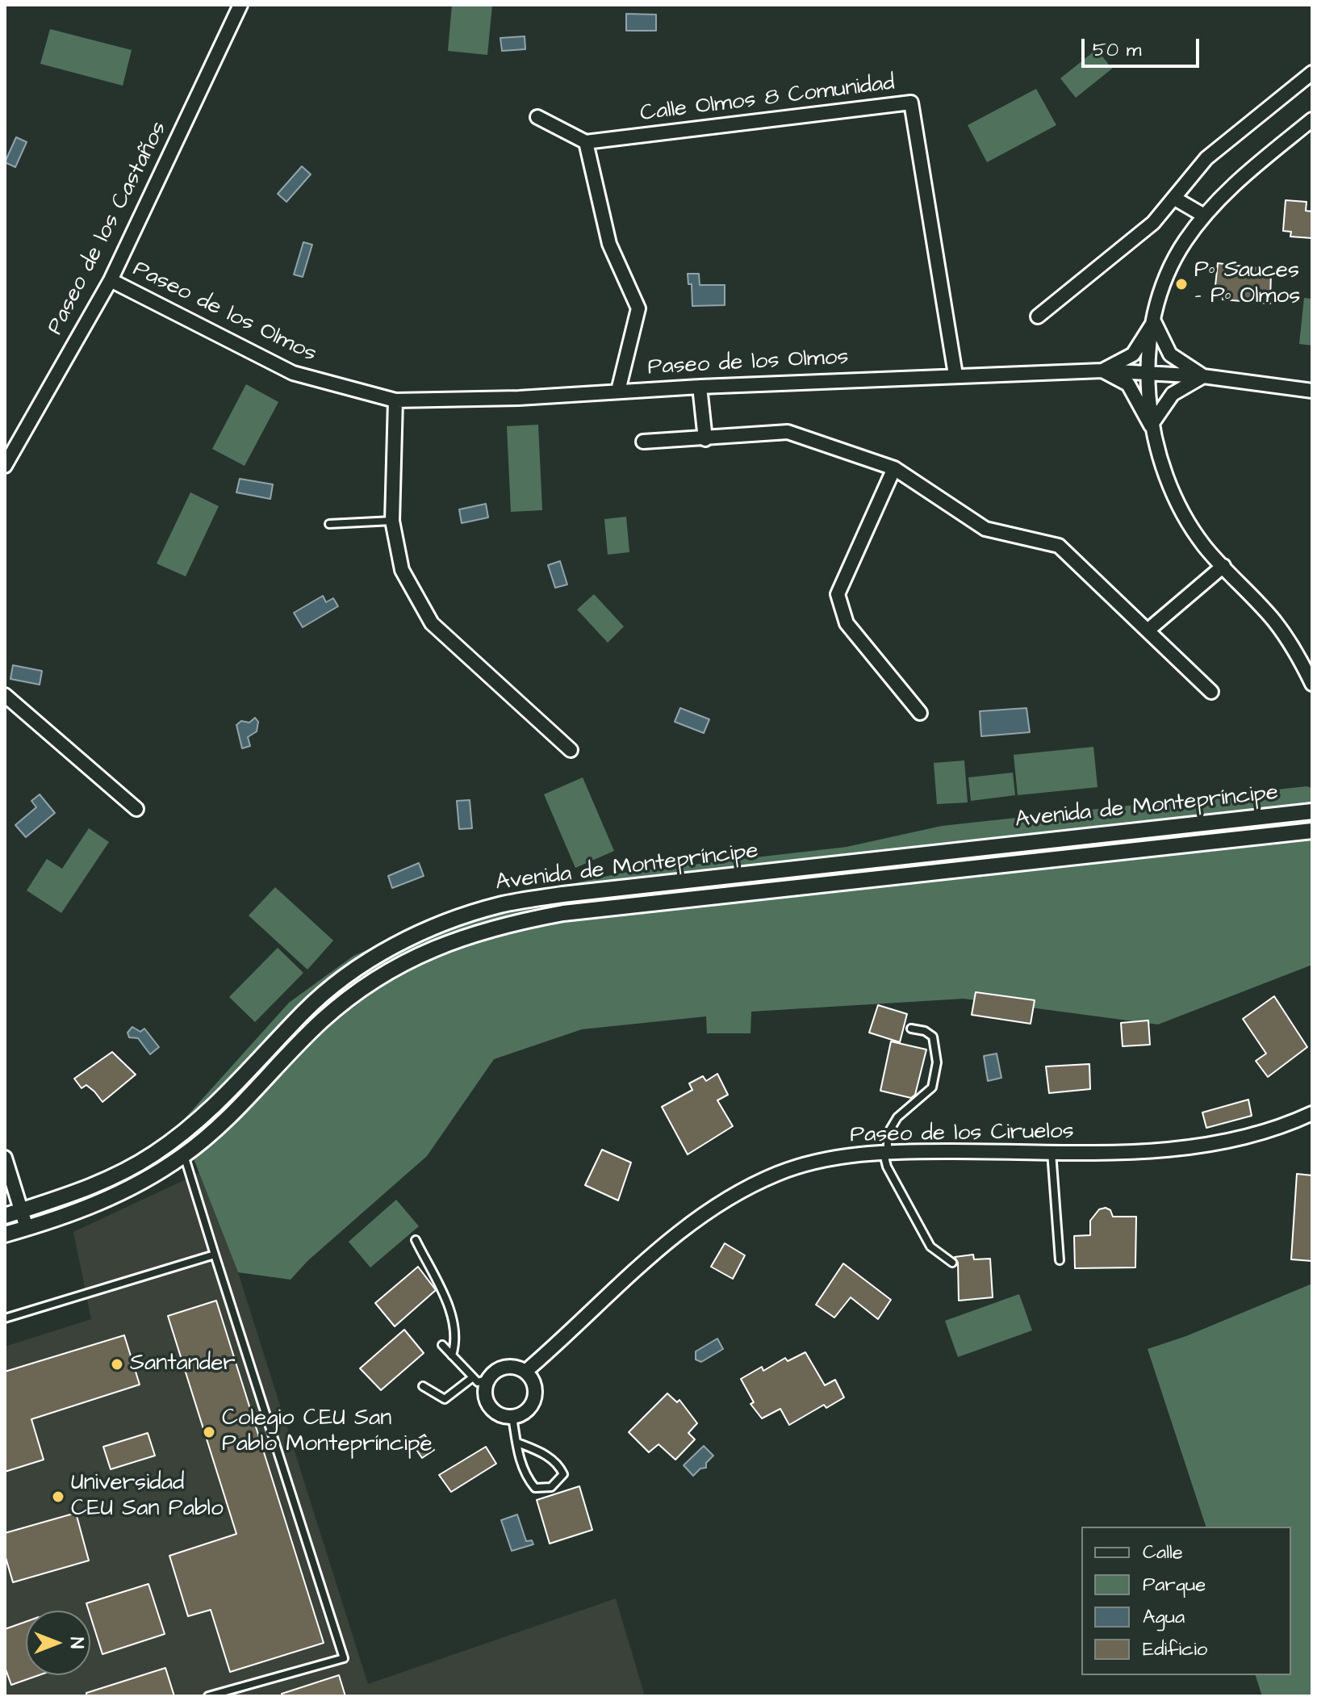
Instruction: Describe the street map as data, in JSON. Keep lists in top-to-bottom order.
{
  "streets": {
    "street": [
      "Calle Olmos 8 Comunidad",
      "Paseo de los Castaños",
      "Paseo de los Olmos",
      "Avenida de Montepríncipe",
      "Paseo de los Ciruelos"
    ]
  },
  "crossings": [
    ["Calle Olmos 8 Comunidad", "Paseo de los Olmos"],
    ["Paseo de los Castaños", "Paseo de los Olmos"]
  ],
  "places": [
    "Pº Sauces - Pº Olmos",
    "Santander",
    "Colegio CEU San Pablo Montepríncipe",
    "Universidad CEU San Pablo"
  ],
  "legend": [
    "Calle",
    "Parque",
    "Agua",
    "Edificio"
  ],
  "scale_bar": "50 m",
  "north": "right"
}
